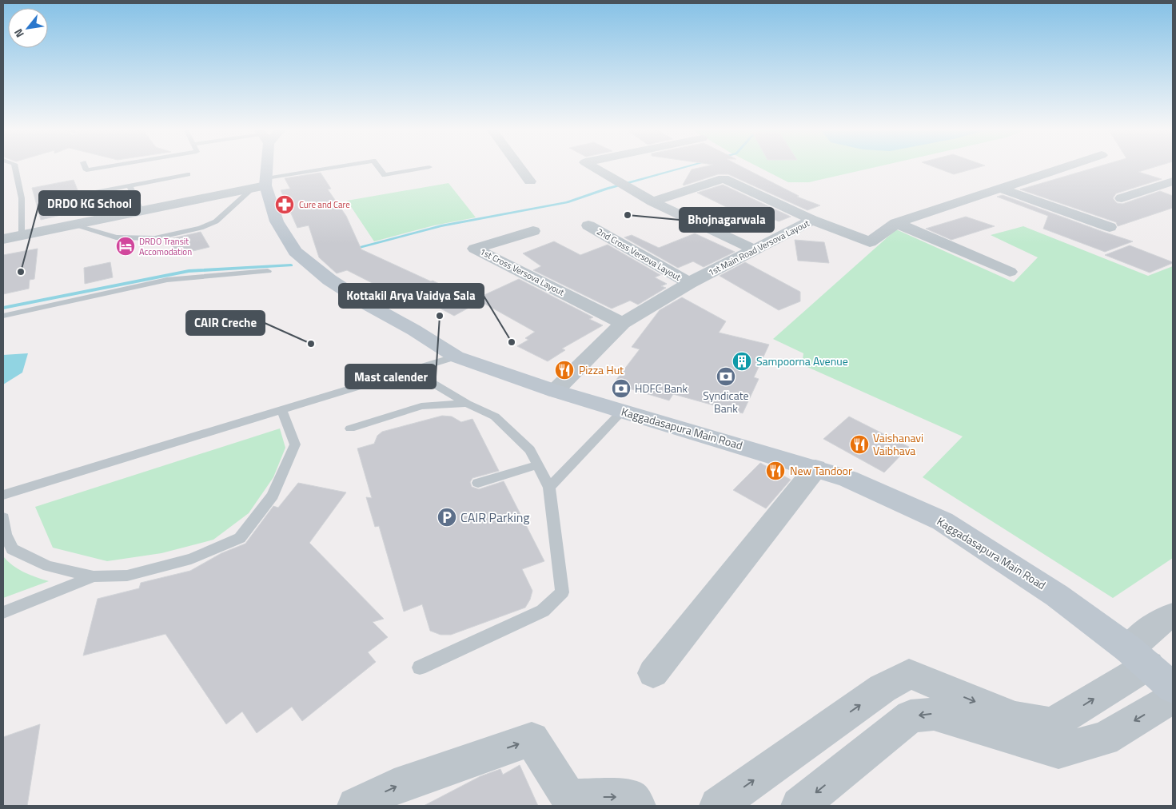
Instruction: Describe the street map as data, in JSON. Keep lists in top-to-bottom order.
{
  "streets": {
    "main road": ["Kaggadasapura Main Road"],
    "street": ["1st Main Road Versova Layout", "2nd Cross Versova Layout", "1st Cross Versova Layout"]
  },
  "crossings": [
    ["1st Main Road Versova Layout", "2nd Cross Versova Layout"],
    ["1st Main Road Versova Layout", "1st Cross Versova Layout"],
    ["1st Main Road Versova Layout", "Kaggadasapura Main Road"]
  ],
  "places": {
    "pharmacy": ["Cure and Care"],
    "other": [
      "Bhojnagarwala",
      "DRDO KG School",
      "Mast calender",
      "Kottakil Arya Vaidya Sala",
      "CAIR Creche"
    ],
    "hotel": ["DRDO Transit Accomodation"],
    "building": ["Sampoorna Avenue"],
    "restaurant": ["Pizza Hut", "Vaishanavi Vaibhava", "New Tandoor"],
    "bank": ["Syndicate Bank", "HDFC Bank"],
    "parking": ["CAIR Parking"]
  },
  "north": "bottom left"
}
